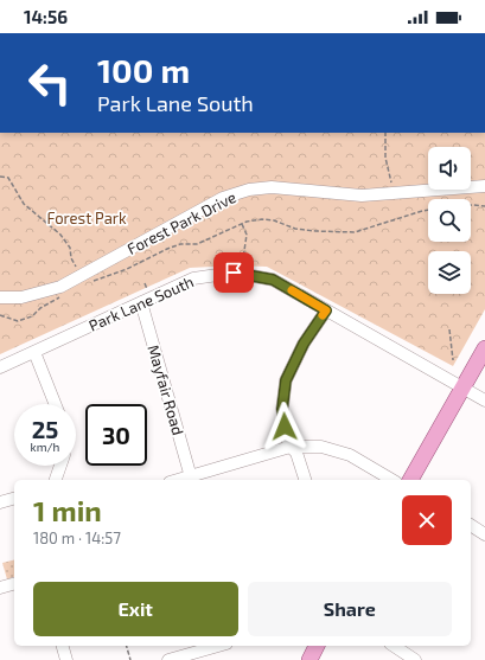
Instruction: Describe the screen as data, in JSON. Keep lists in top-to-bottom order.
{
  "streets": {
    "street": ["Forest Park Drive", "Park Lane South", "Mayfair Road"]
  },
  "crossings": [
    ["Park Lane South", "Mayfair Road"]
  ],
  "parks": ["Forest Park"],
  "page": {
    "status": "14:56",
    "turn": ["100 m", "Park Lane South"],
    "speed": "25 km/h",
    "limit": "30",
    "heading": ["1 min", "180 m · 14:57"],
    "buttons": ["Exit", "Share"]
  }
}
